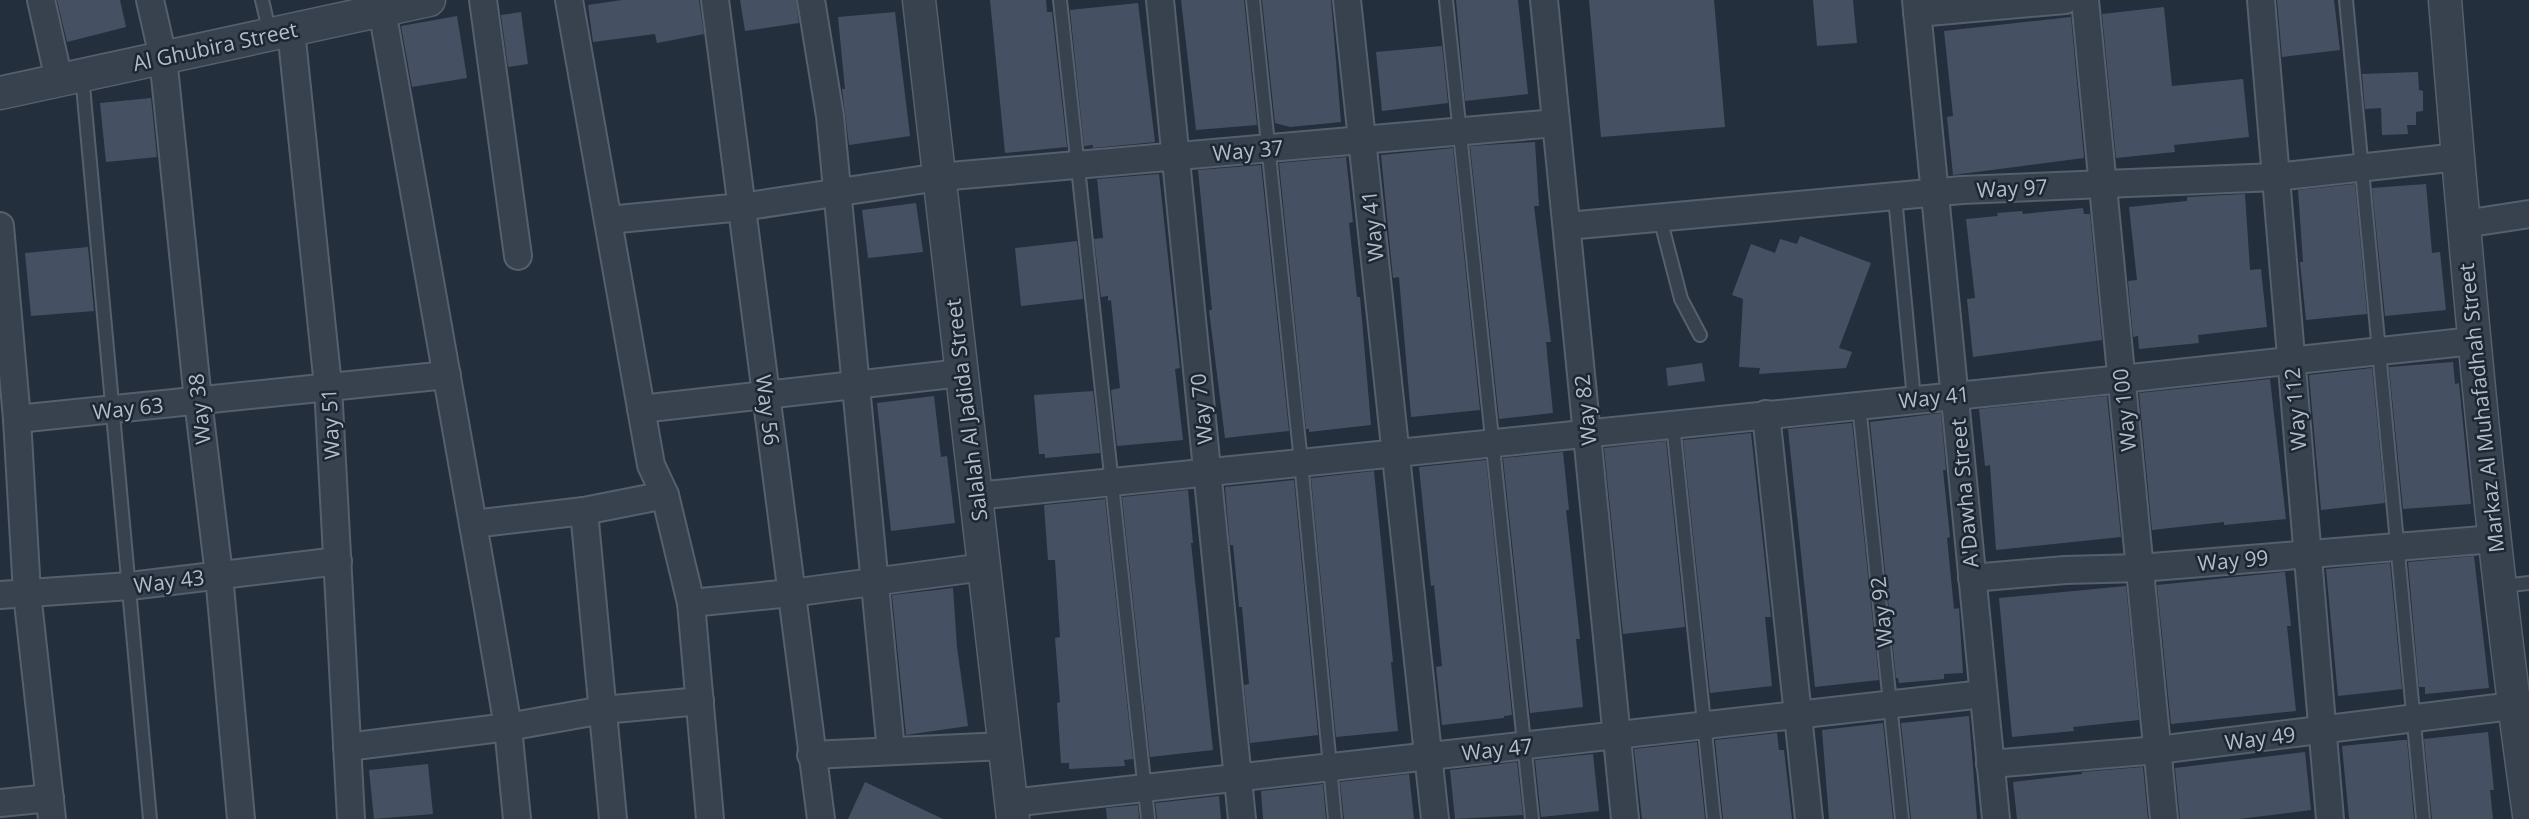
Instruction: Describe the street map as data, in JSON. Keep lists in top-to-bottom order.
{
  "streets": {
    "street": [
      "Al Ghubira Street",
      "Way 37",
      "Way 97",
      "Way 41",
      "Way 63",
      "Markaz Al Muhafadhah Street",
      "Way 38",
      "Way 70",
      "Way 112",
      "Way 56",
      "Salalah Al Jadida Street",
      "Way 82",
      "Way 100",
      "Way 51",
      "A'Dawha Street",
      "Way 99",
      "Way 43",
      "Way 49",
      "Way 47"
    ],
    "lane": ["Way 92"]
  },
  "crossings": [
    ["Al Ghubira Street", "Way 38"],
    ["Al Ghubira Street", "Way 51"],
    ["Way 37", "Way 41"],
    ["Way 37", "Way 70"],
    ["Way 37", "Way 56"],
    ["Way 37", "Salalah Al Jadida Street"],
    ["Way 37", "Way 82"],
    ["Way 97", "Markaz Al Muhafadhah Street"],
    ["Way 97", "Way 112"],
    ["Way 97", "Way 82"],
    ["Way 97", "Way 100"],
    ["Way 97", "A'Dawha Street"],
    ["Way 41", "Markaz Al Muhafadhah Street"],
    ["Way 41", "Way 70"],
    ["Way 41", "Way 112"],
    ["Way 41", "Salalah Al Jadida Street"],
    ["Way 41", "Way 82"],
    ["Way 41", "Way 100"],
    ["Way 41", "A'Dawha Street"],
    ["Way 41", "Way 92"],
    ["Way 41", "Way 47"],
    ["Way 63", "Way 38"],
    ["Way 63", "Way 51"],
    ["Markaz Al Muhafadhah Street", "Way 99"],
    ["Markaz Al Muhafadhah Street", "Way 49"],
    ["Way 38", "Way 43"],
    ["Way 70", "Way 47"],
    ["Way 112", "Way 99"],
    ["Way 112", "Way 49"],
    ["Salalah Al Jadida Street", "Way 47"],
    ["Way 82", "Way 47"],
    ["Way 100", "Way 99"],
    ["Way 100", "Way 49"],
    ["Way 51", "Way 43"],
    ["A'Dawha Street", "Way 99"],
    ["A'Dawha Street", "Way 49"],
    ["A'Dawha Street", "Way 47"],
    ["Way 92", "Way 47"]
  ]
}
